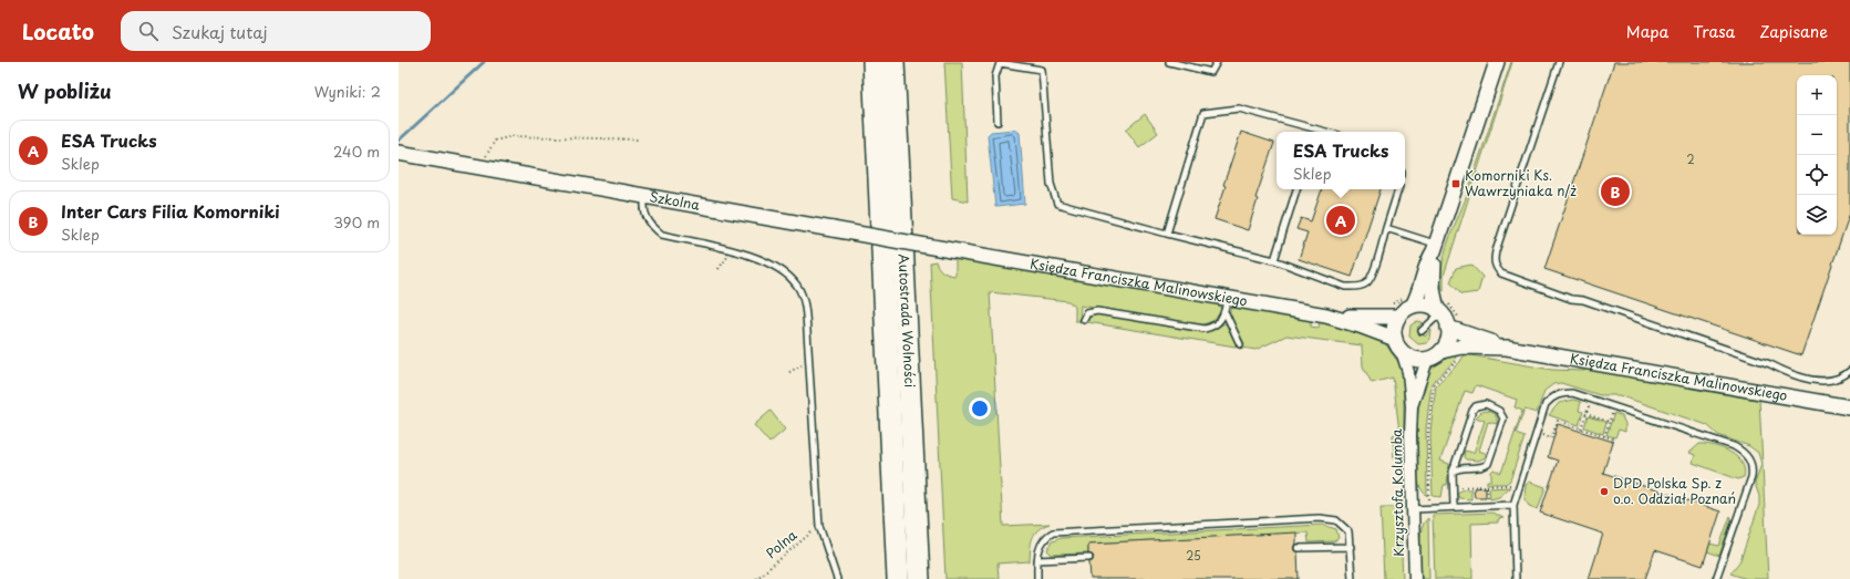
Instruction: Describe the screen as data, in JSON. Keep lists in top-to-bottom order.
{
  "streets": {
    "highway": ["Autostrada Wolności"],
    "street": ["Szkolna", "Księdza Franciszka Malinowskiego", "Krzysztofa Kolumba"],
    "path": ["Polna"]
  },
  "crossings": [
    ["Szkolna", "Księdza Franciszka Malinowskiego"],
    ["Księdza Franciszka Malinowskiego", "Krzysztofa Kolumba"]
  ],
  "places": {
    "transit": ["Komorniki Ks. Wawrzyniaka n/ż"],
    "other": ["DPD Polska Sp. z o.o. Oddział Poznań"]
  },
  "house_numbers": ["2", "25"],
  "page": {
    "header": "Locato",
    "search": "Szukaj tutaj",
    "nav": ["Mapa", "Trasa", "Zapisane"],
    "heading": ["W pobliżu", "Wyniki: 2"],
    "map_buttons": ["+", "−"],
    "list": [
      {
        "mark": "A",
        "name": "ESA Trucks",
        "note": "Sklep",
        "value": "240 m"
      },
      {
        "mark": "B",
        "name": "Inter Cars Filia Komorniki",
        "note": "Sklep",
        "value": "390 m"
      }
    ],
    "popup": ["ESA Trucks", "Sklep"],
    "pins": ["B", "A"]
  }
}
